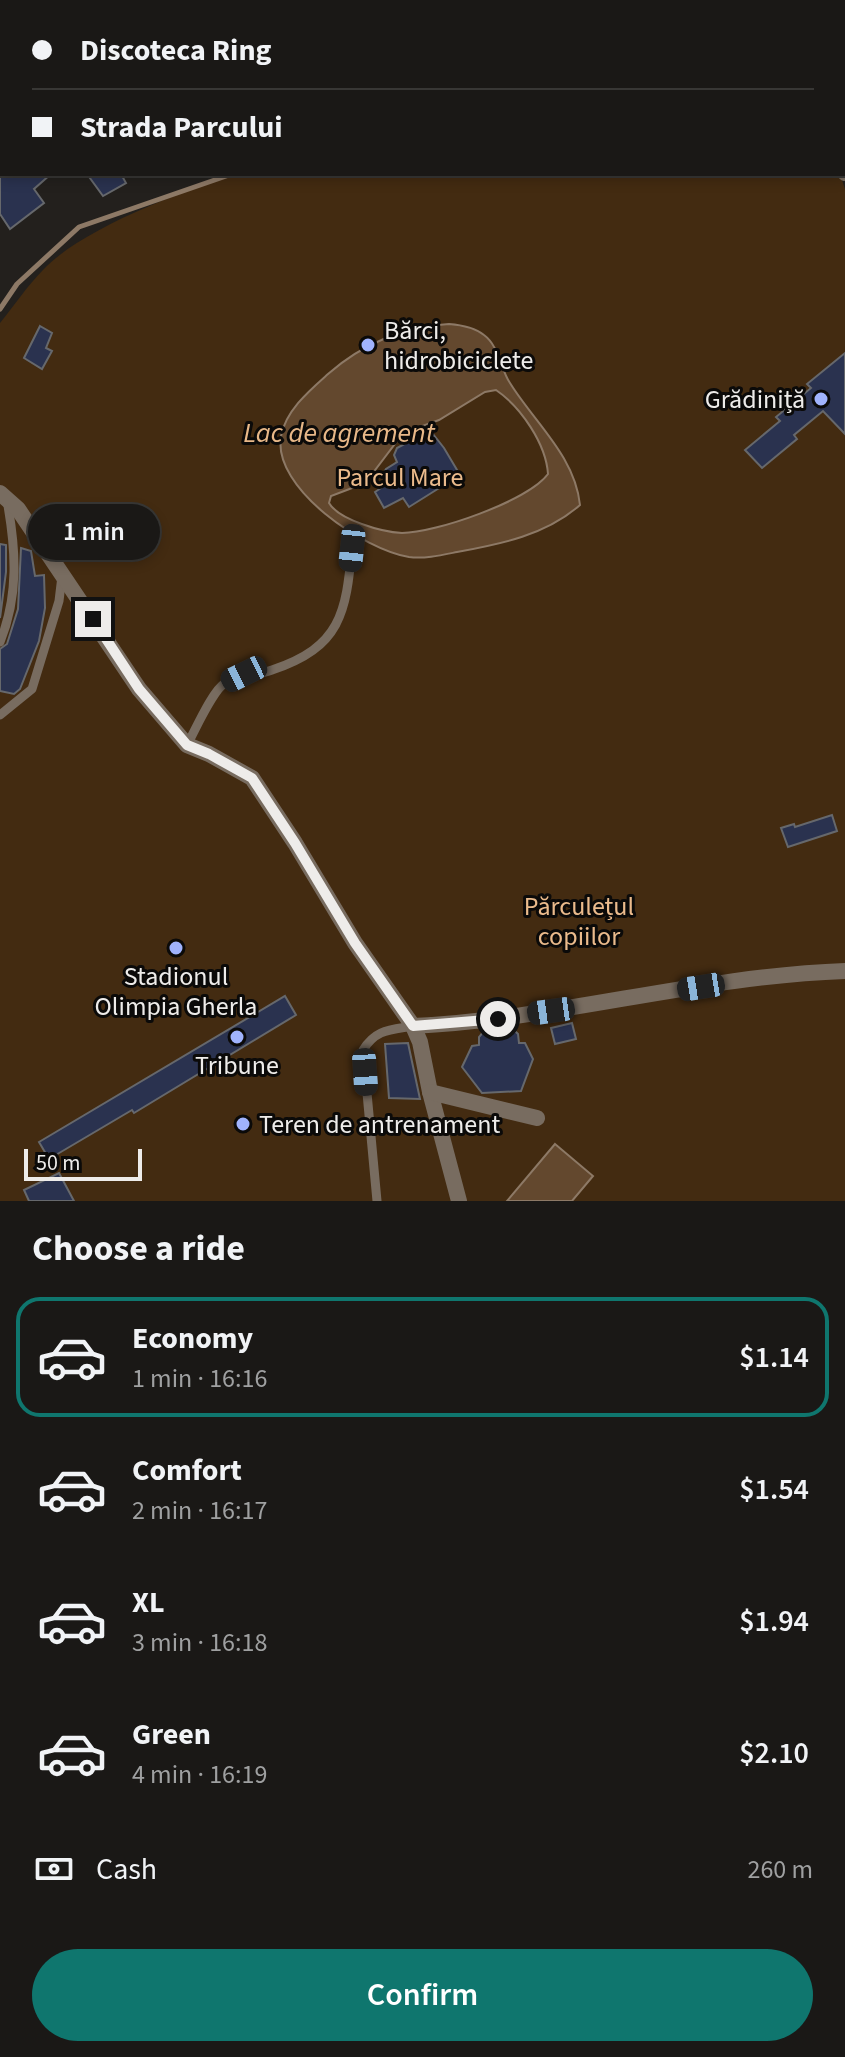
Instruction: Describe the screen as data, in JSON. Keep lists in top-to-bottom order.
{
  "water": ["Lac de agrement"],
  "parks": ["Parcul Mare", "Părculețul copiilor"],
  "places": [
    "Bărci, hidrobiciclete",
    "Grădiniță",
    "Stadionul Olimpia Gherla",
    "Tribune",
    "Teren de antrenament"
  ],
  "scale_bar": "50 m",
  "page": {
    "banner": ["Discoteca Ring", "Strada Parcului"],
    "bubble": "1 min",
    "scale": "50 m",
    "heading": "Choose a ride",
    "list": [
      {
        "name": "Economy",
        "note": "1 min · 16:16",
        "value": "$1.14"
      },
      {
        "name": "Comfort",
        "note": "2 min · 16:17",
        "value": "$1.54"
      },
      {
        "name": "XL",
        "note": "3 min · 16:18",
        "value": "$1.94"
      },
      {
        "name": "Green",
        "note": "4 min · 16:19",
        "value": "$2.10"
      }
    ],
    "pay": ["Cash", "260 m"],
    "buttons": "Confirm"
  }
}
